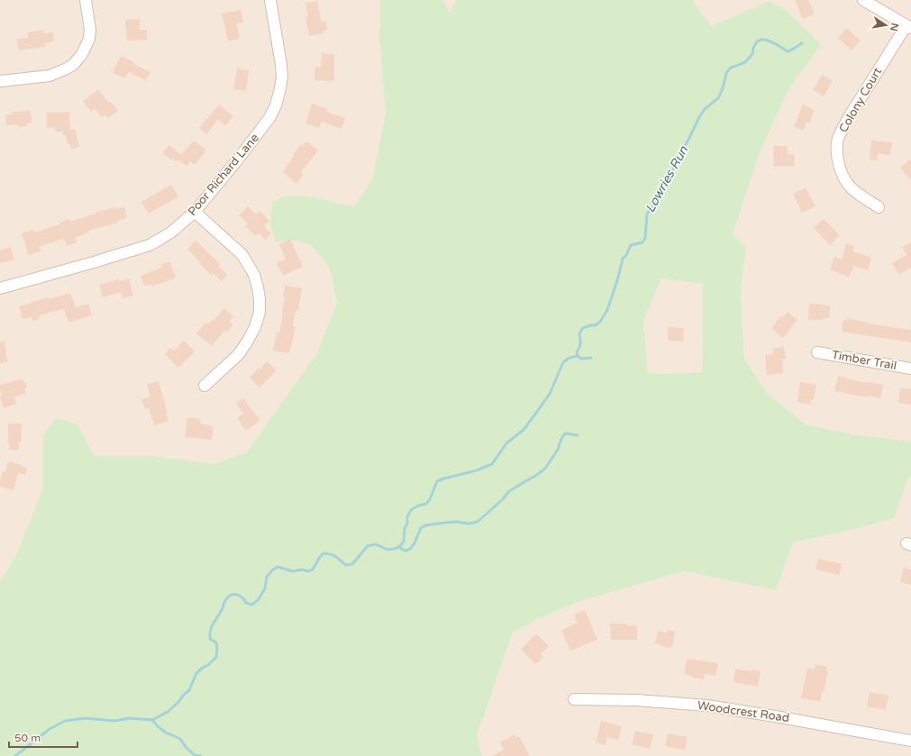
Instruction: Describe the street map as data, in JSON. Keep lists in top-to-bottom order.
{
  "streets": {
    "street": [
      "Colony Court",
      "Poor Richard Lane",
      "Timber Trail",
      "Woodcrest Road"
    ]
  },
  "water": ["Lowries Run"],
  "scale_bar": "50 m",
  "north": "right"
}
